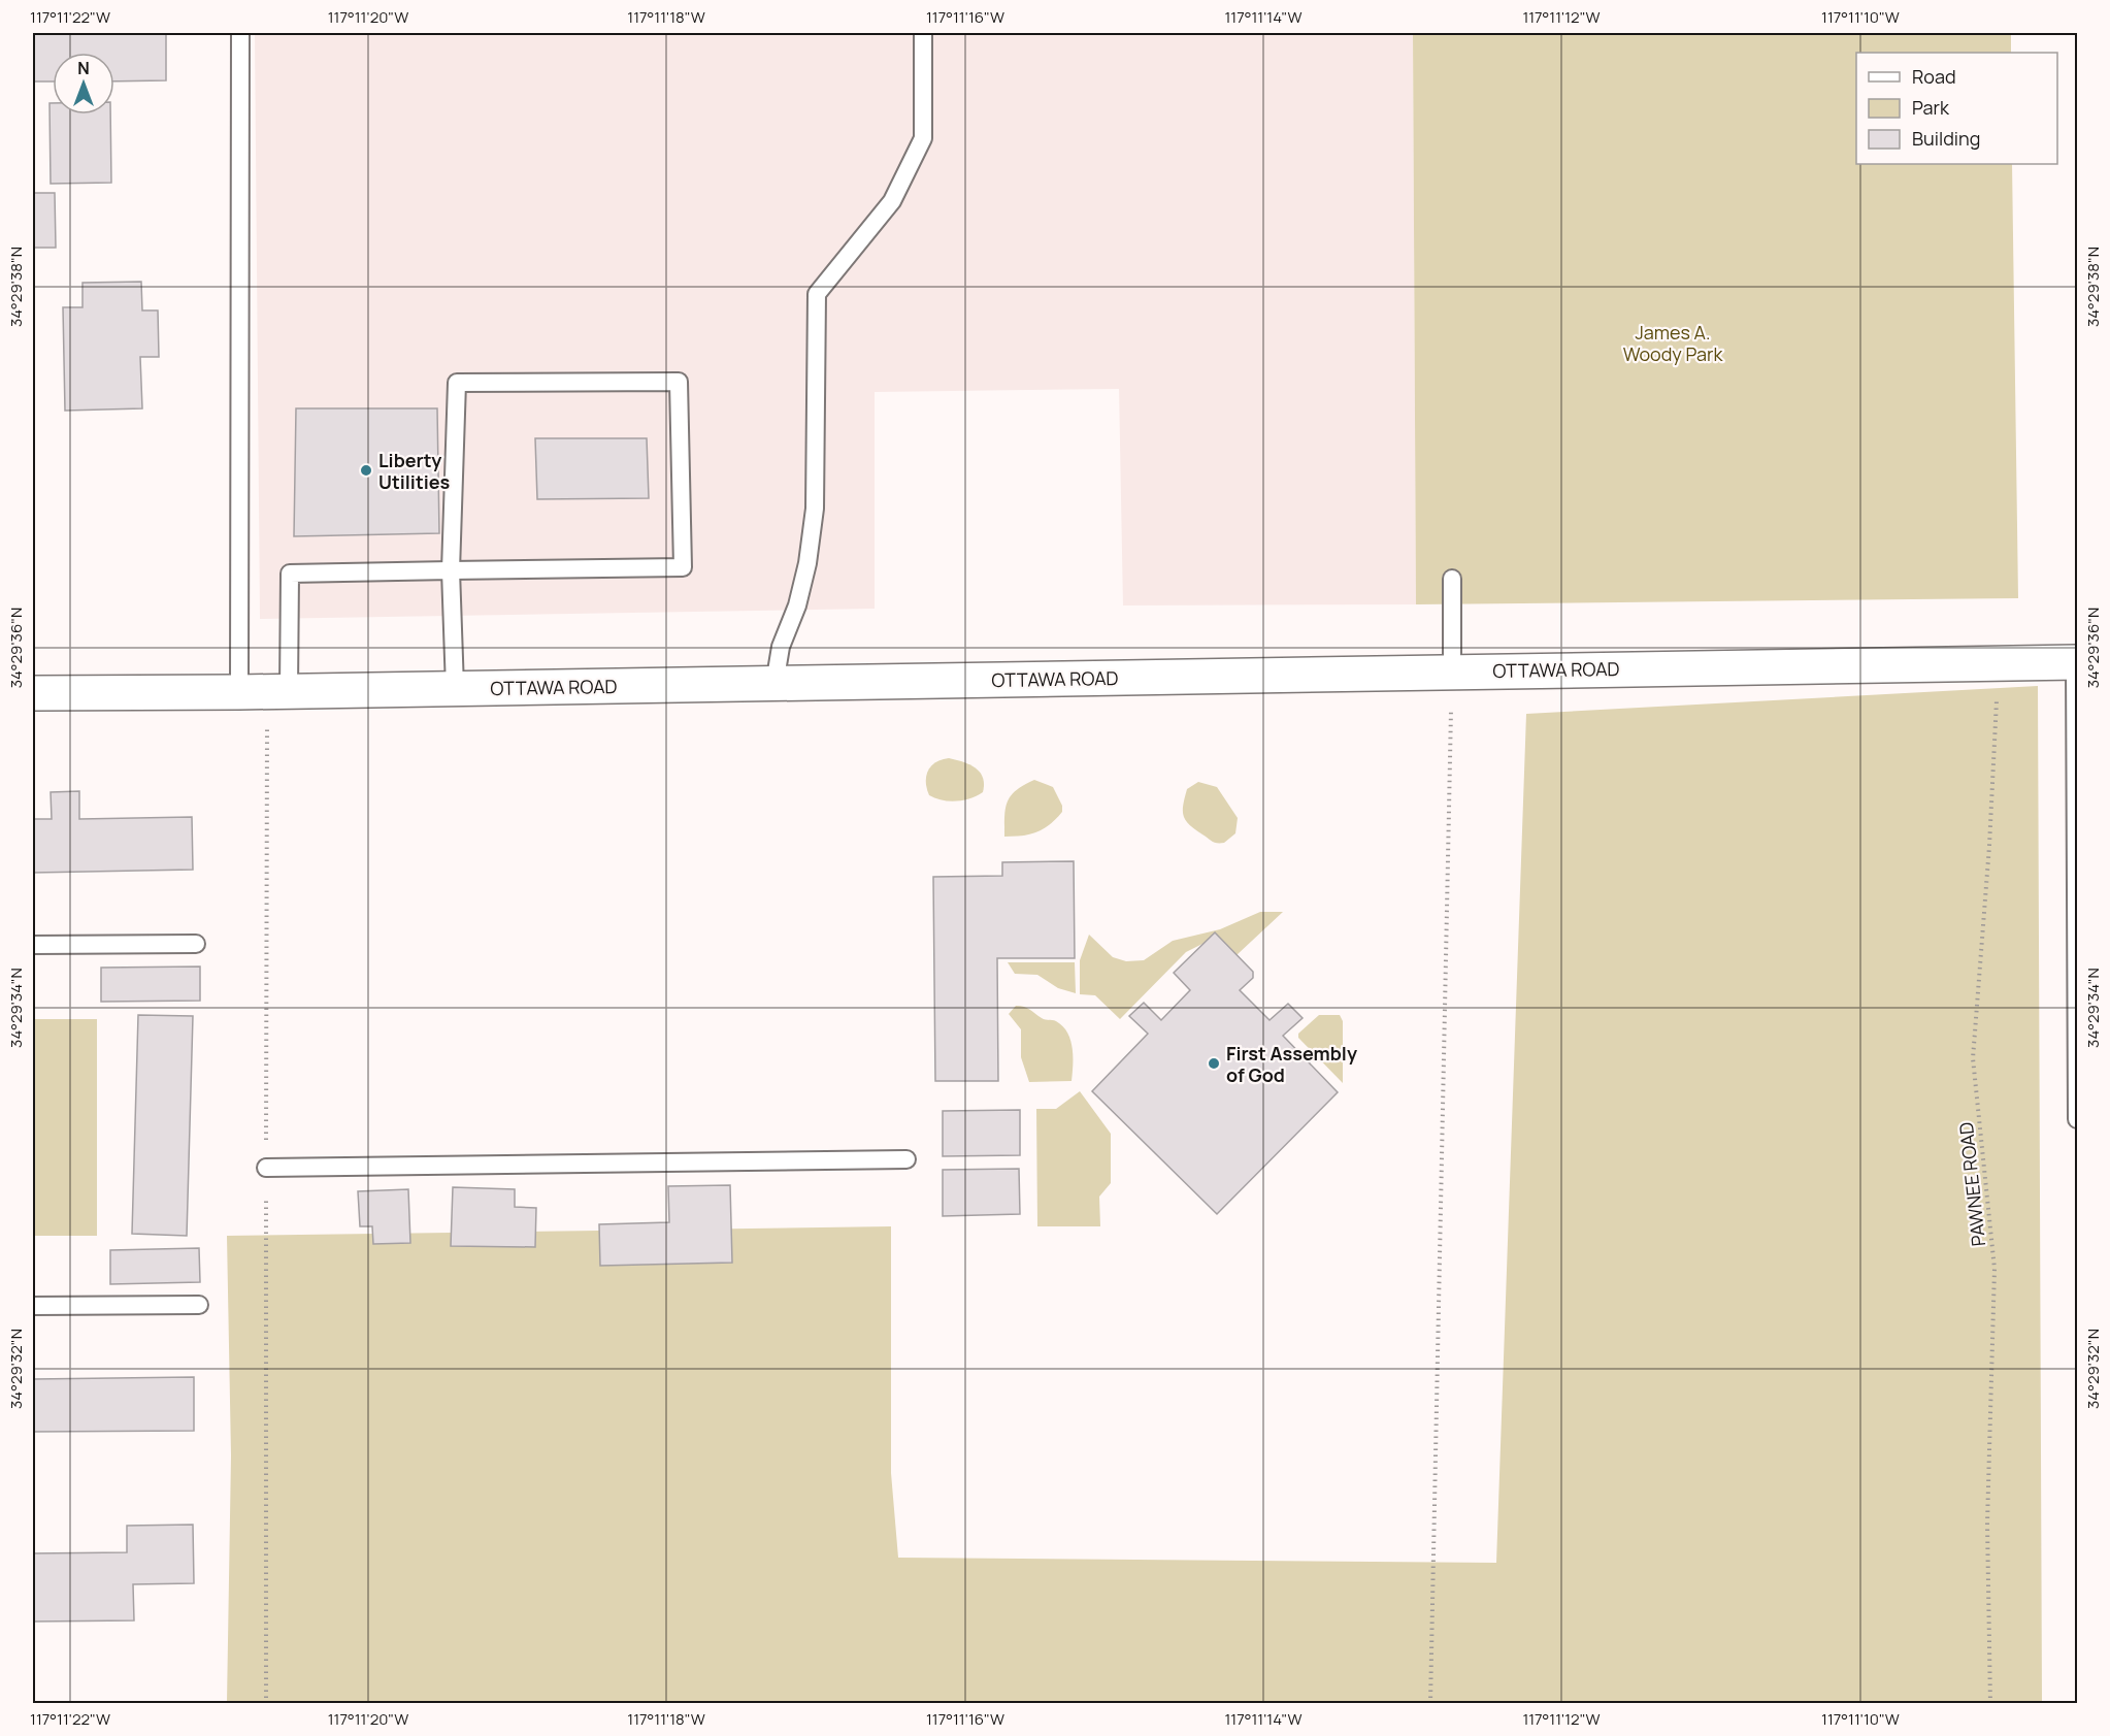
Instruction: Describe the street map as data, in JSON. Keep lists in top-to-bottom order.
{
  "streets": {
    "street": ["OTTAWA ROAD"],
    "path": ["PAWNEE ROAD"]
  },
  "crossings": [
    ["OTTAWA ROAD", "PAWNEE ROAD"]
  ],
  "parks": ["James A. Woody Park"],
  "places": ["Liberty Utilities", "First Assembly of God"],
  "legend": ["Road", "Park", "Building"],
  "north": "top",
  "coordinates": [
    "117°11'22\"W",
    "117°11'20\"W",
    "117°11'18\"W",
    "117°11'16\"W",
    "117°11'14\"W",
    "117°11'12\"W",
    "117°11'10\"W",
    "34°29'38\"N",
    "34°29'36\"N",
    "34°29'34\"N",
    "34°29'32\"N"
  ]
}
